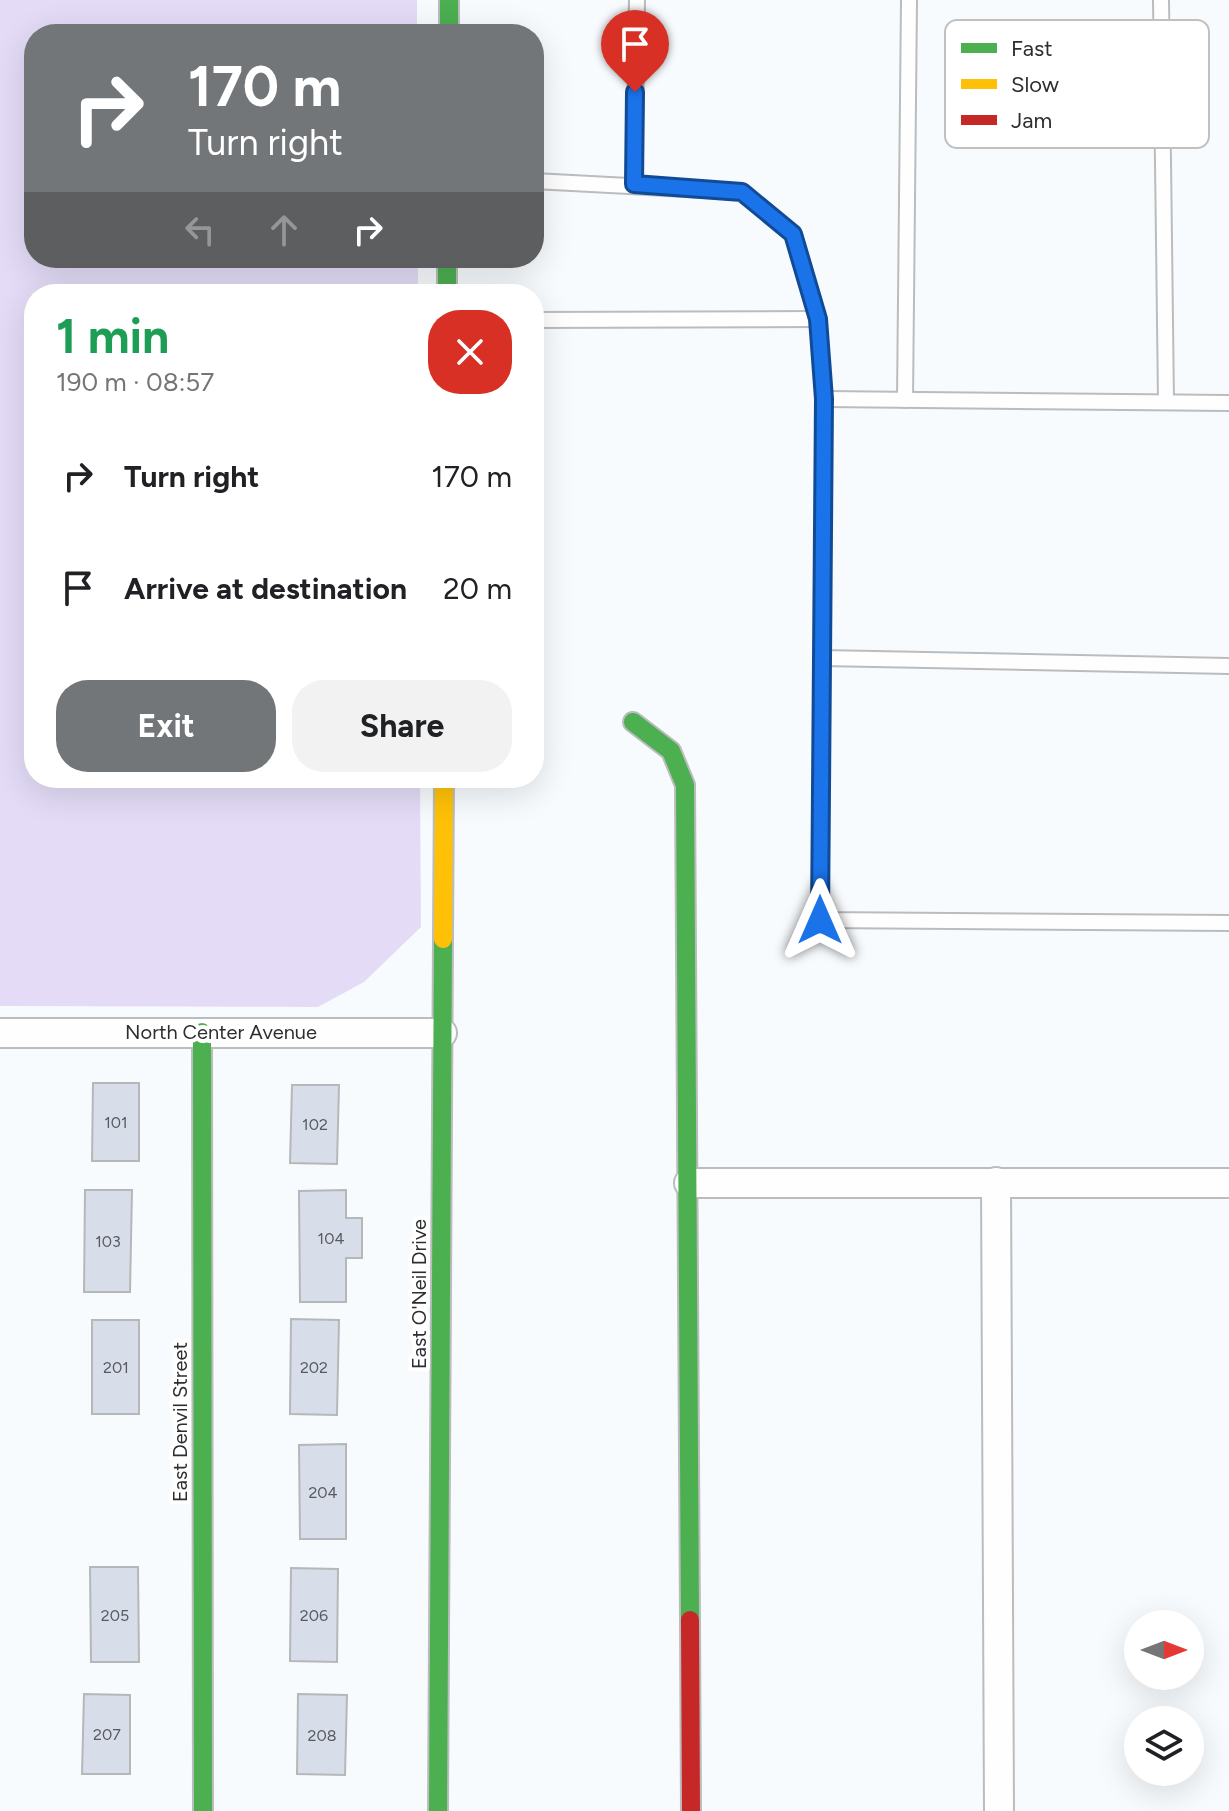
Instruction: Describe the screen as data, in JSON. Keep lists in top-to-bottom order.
{
  "streets": {
    "street": ["North Center Avenue", "East O'Neil Drive", "East Denvil Street"]
  },
  "crossings": [
    ["North Center Avenue", "East O'Neil Drive"],
    ["North Center Avenue", "East Denvil Street"]
  ],
  "house_numbers": [
    "101",
    "102",
    "104",
    "103",
    "201",
    "202",
    "204",
    "205",
    "206",
    "207",
    "208"
  ],
  "legend": ["Fast", "Slow", "Jam"],
  "north": "right",
  "page": {
    "turn": ["170 m", "Turn right"],
    "heading": ["1 min", "190 m · 08:57"],
    "list": [
      {
        "name": "Turn right",
        "value": "170 m"
      },
      {
        "name": "Arrive at destination",
        "value": "20 m"
      }
    ],
    "buttons": ["Exit", "Share"]
  }
}
